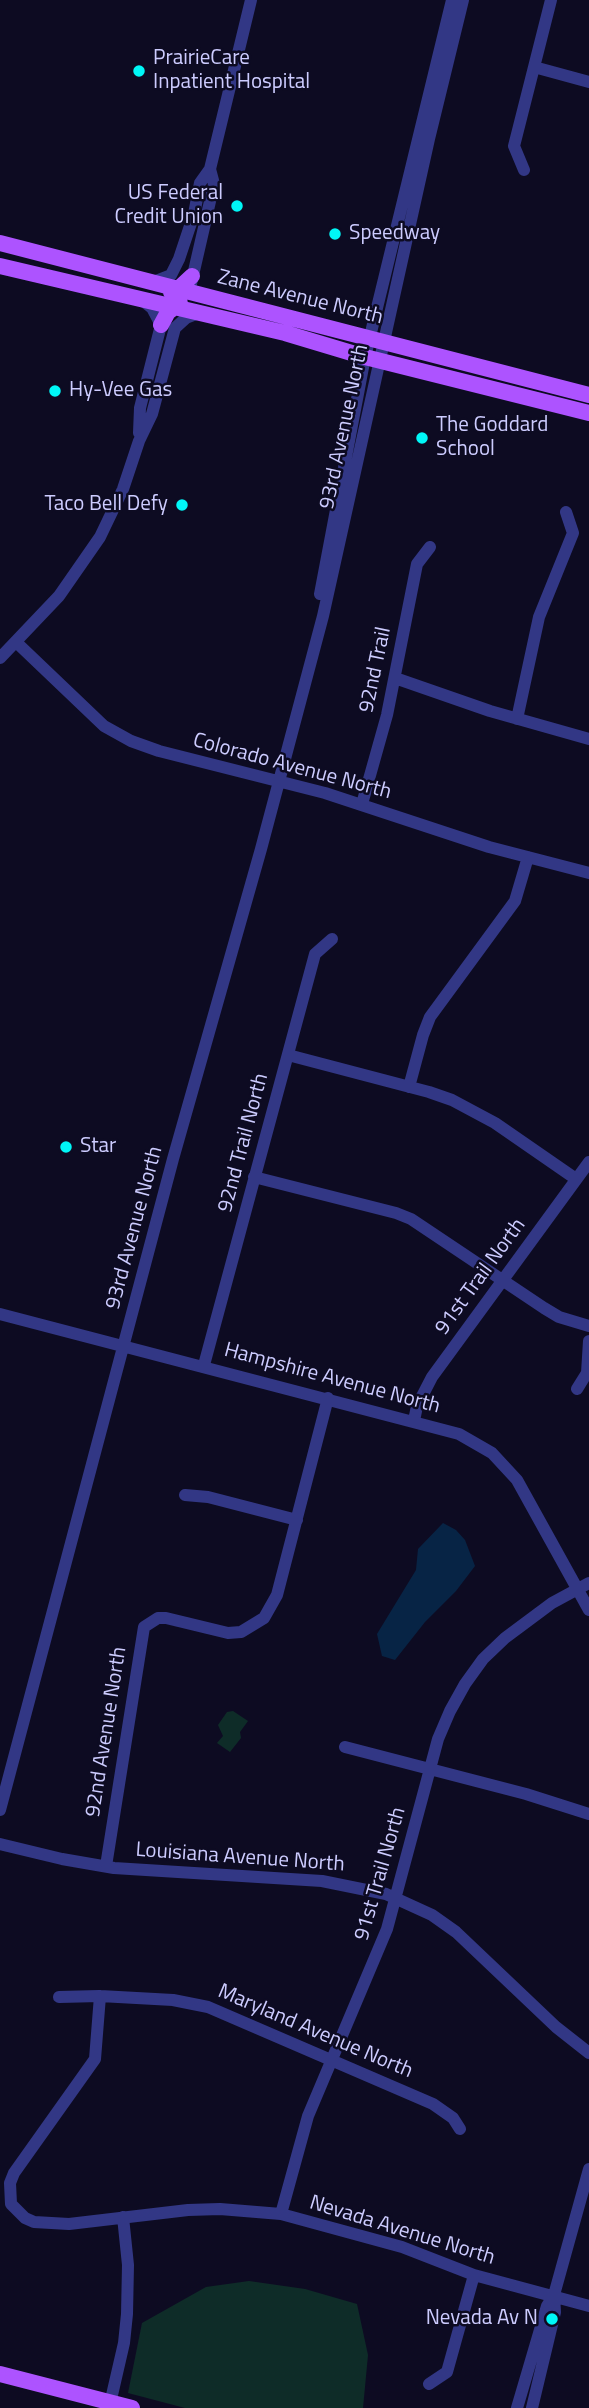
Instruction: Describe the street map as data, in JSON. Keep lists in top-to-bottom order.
{
  "streets": {
    "main road": ["Zane Avenue North"],
    "street": [
      "93rd Avenue North",
      "92nd Trail",
      "Colorado Avenue North",
      "92nd Trail North",
      "91st Trail North",
      "Hampshire Avenue North",
      "92nd Avenue North",
      "Louisiana Avenue North",
      "Maryland Avenue North",
      "Nevada Avenue North"
    ]
  },
  "crossings": [
    ["Zane Avenue North", "93rd Avenue North"],
    ["93rd Avenue North", "Colorado Avenue North"],
    ["93rd Avenue North", "Hampshire Avenue North"],
    ["92nd Trail", "Colorado Avenue North"],
    ["92nd Trail North", "Hampshire Avenue North"],
    ["91st Trail North", "Hampshire Avenue North"],
    ["91st Trail North", "Louisiana Avenue North"],
    ["91st Trail North", "Maryland Avenue North"],
    ["91st Trail North", "Nevada Avenue North"],
    ["Hampshire Avenue North", "92nd Avenue North"],
    ["92nd Avenue North", "Louisiana Avenue North"],
    ["Maryland Avenue North", "Nevada Avenue North"]
  ],
  "places": [
    "PrairieCare Inpatient Hospital",
    "US Federal Credit Union",
    "Speedway",
    "Hy-Vee Gas",
    "The Goddard School",
    "Taco Bell Defy",
    "Star",
    "Nevada Av N"
  ]
}
